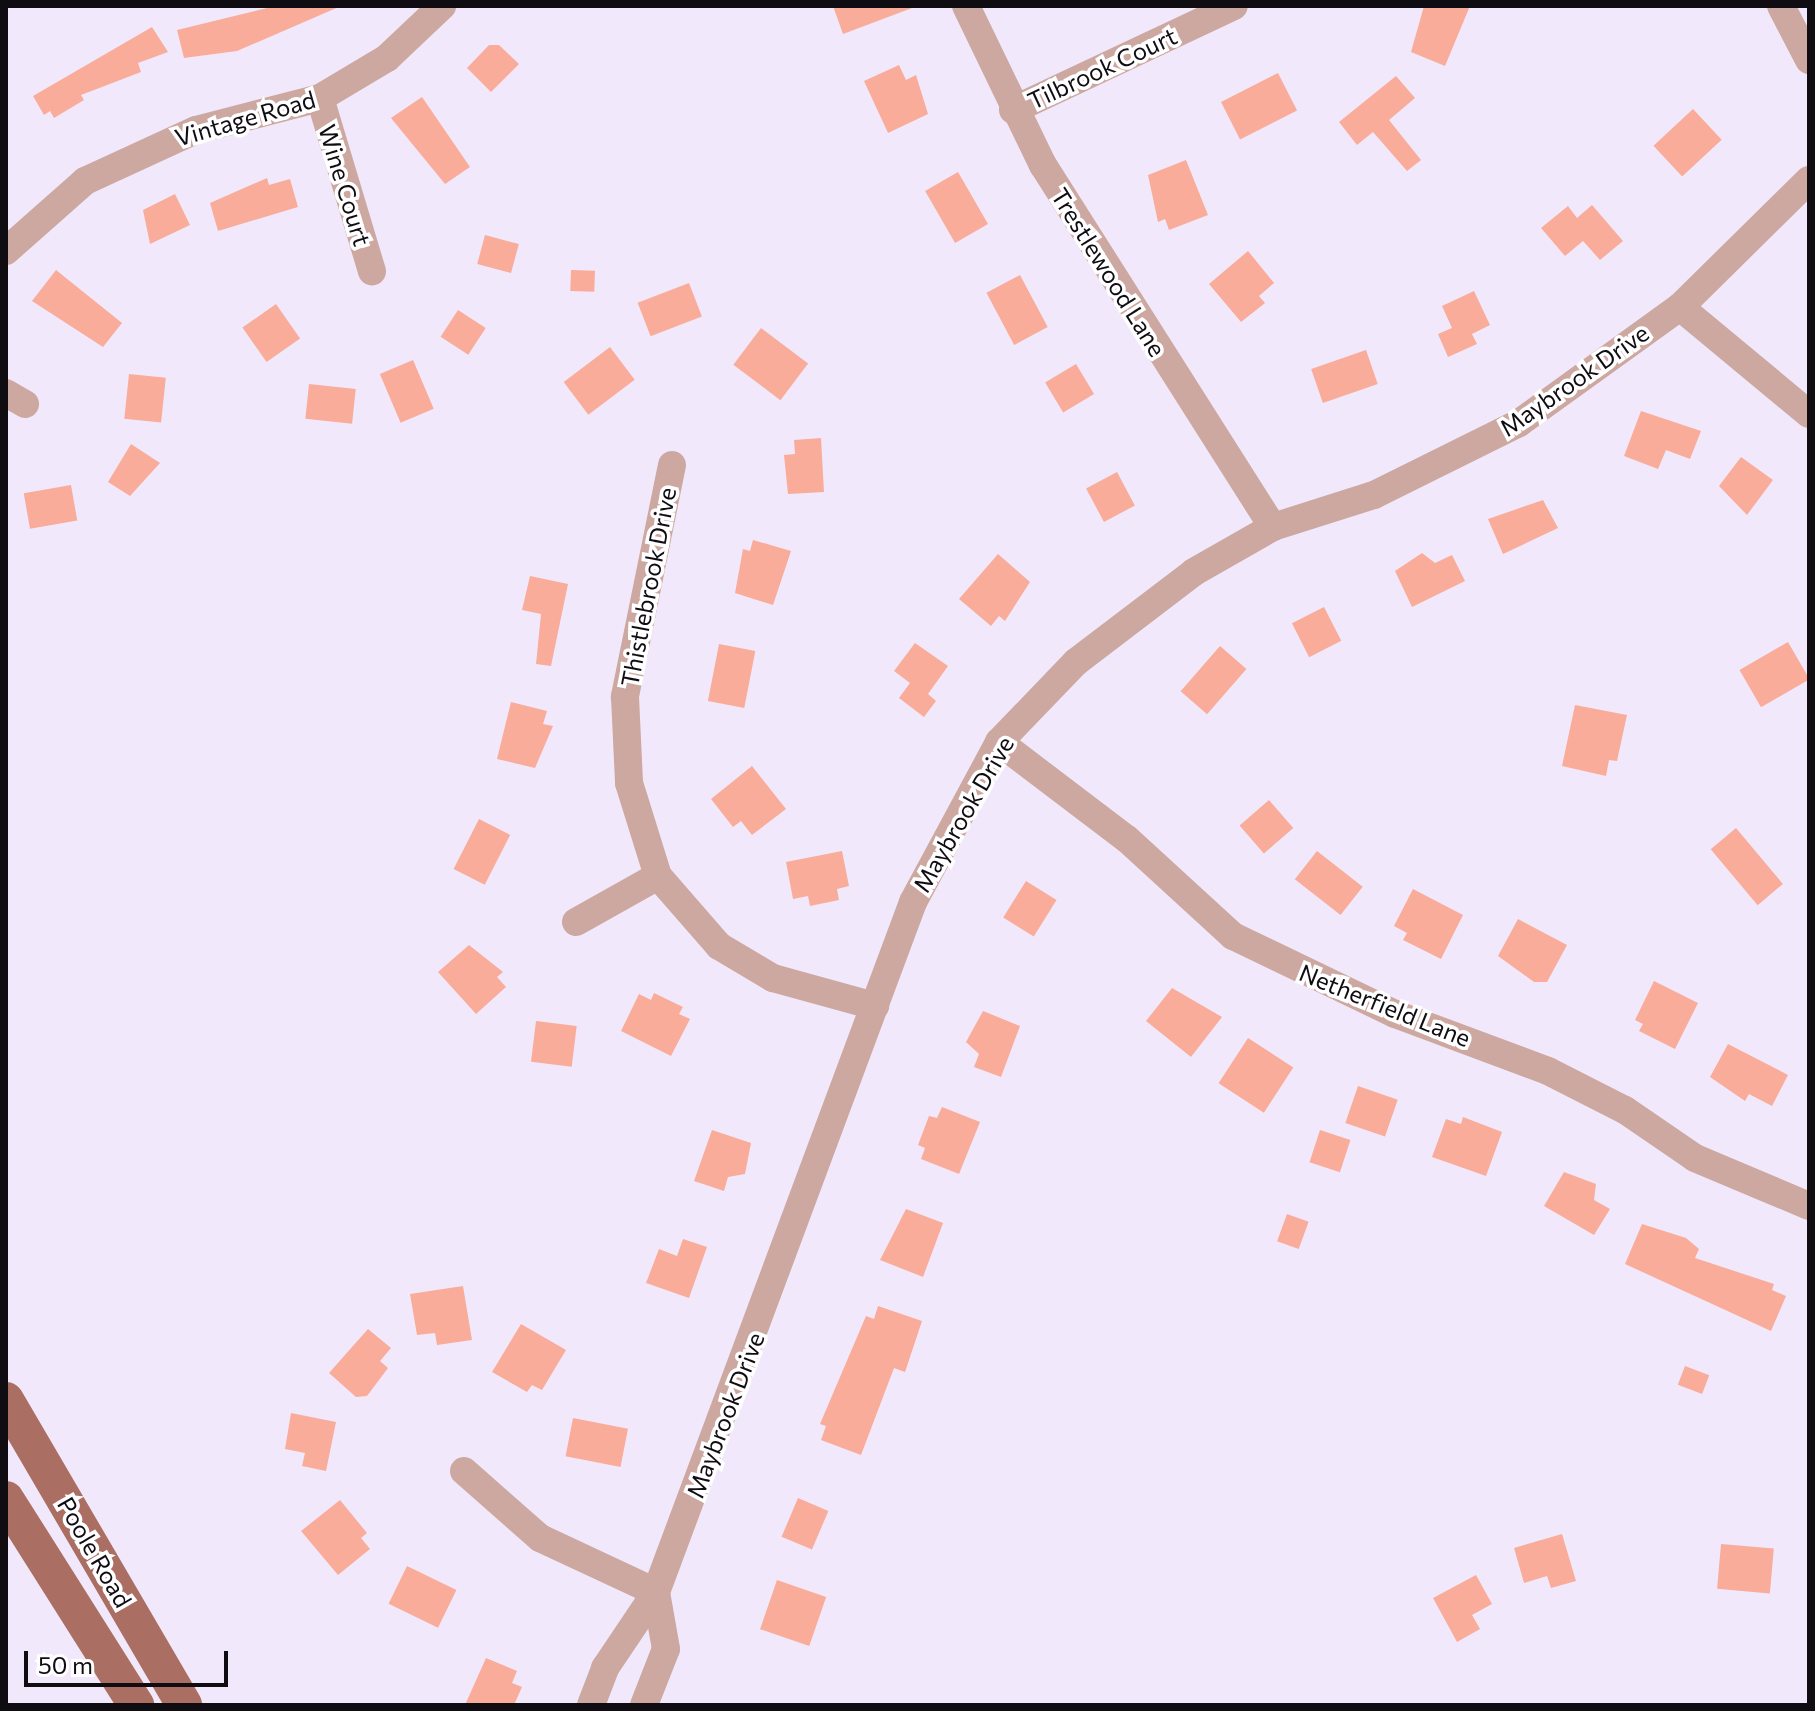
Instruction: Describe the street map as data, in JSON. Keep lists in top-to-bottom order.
{
  "streets": {
    "main road": ["Poole Road"],
    "street": [
      "Tilbrook Court",
      "Vintage Road",
      "Wine Court",
      "Trestlewood Lane",
      "Maybrook Drive",
      "Thistlebrook Drive",
      "Netherfield Lane"
    ]
  },
  "crossings": [
    ["Tilbrook Court", "Trestlewood Lane"],
    ["Vintage Road", "Wine Court"],
    ["Trestlewood Lane", "Maybrook Drive"],
    ["Maybrook Drive", "Thistlebrook Drive"],
    ["Maybrook Drive", "Netherfield Lane"]
  ],
  "scale_bar": "50 m"
}
